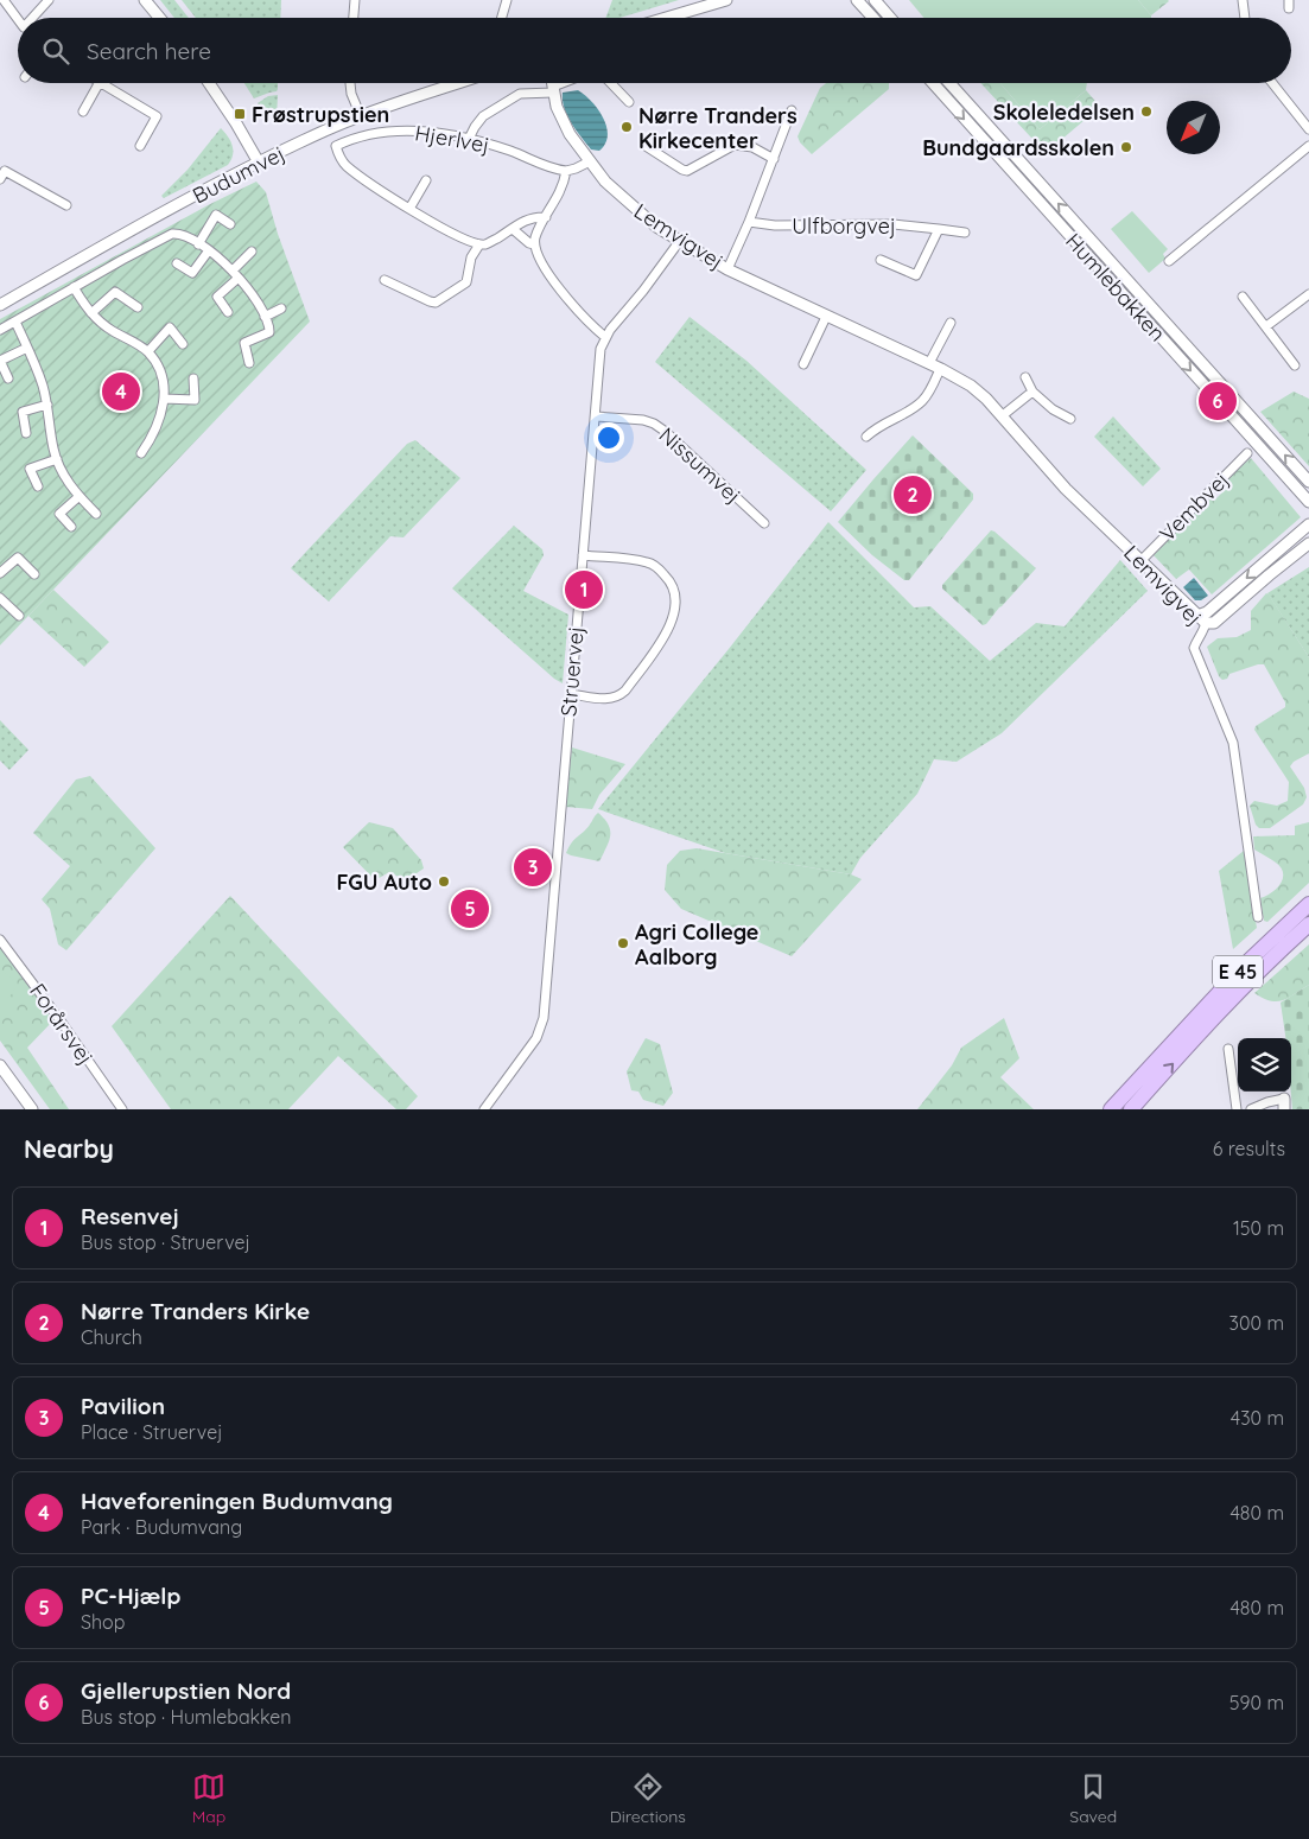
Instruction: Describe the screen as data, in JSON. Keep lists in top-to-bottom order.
{
  "streets": {
    "highway": ["E 45"],
    "street": [
      "Hjerlvej",
      "Budumvej",
      "Ulfborgvej",
      "Lemvigvej",
      "Humlebakken",
      "Nissumvej",
      "Vembvej",
      "Struervej",
      "Forårsvej"
    ]
  },
  "crossings": [
    ["Lemvigvej", "Vembvej"],
    ["Lemvigvej", "Struervej"],
    ["Nissumvej", "Struervej"]
  ],
  "places": {
    "other": [
      "Skoleledelsen",
      "Nørre Tranders Kirkecenter",
      "Bundgaardsskolen",
      "FGU Auto",
      "Agri College Aalborg"
    ],
    "transit": ["Frøstrupstien"]
  },
  "north": "bottom left",
  "page": {
    "search": "Search here",
    "pins": [
      "4",
      "6",
      "2",
      "1",
      "3",
      "5"
    ],
    "heading": ["Nearby", "6 results"],
    "list": [
      {
        "mark": "1",
        "name": "Resenvej",
        "note": "Bus stop · Struervej",
        "value": "150 m"
      },
      {
        "mark": "2",
        "name": "Nørre Tranders Kirke",
        "note": "Church",
        "value": "300 m"
      },
      {
        "mark": "3",
        "name": "Pavilion",
        "note": "Place · Struervej",
        "value": "430 m"
      },
      {
        "mark": "4",
        "name": "Haveforeningen Budumvang",
        "note": "Park · Budumvang",
        "value": "480 m"
      },
      {
        "mark": "5",
        "name": "PC-Hjælp",
        "note": "Shop",
        "value": "480 m"
      },
      {
        "mark": "6",
        "name": "Gjellerupstien Nord",
        "note": "Bus stop · Humlebakken",
        "value": "590 m"
      }
    ],
    "nav": ["Map", "Directions", "Saved"]
  }
}
